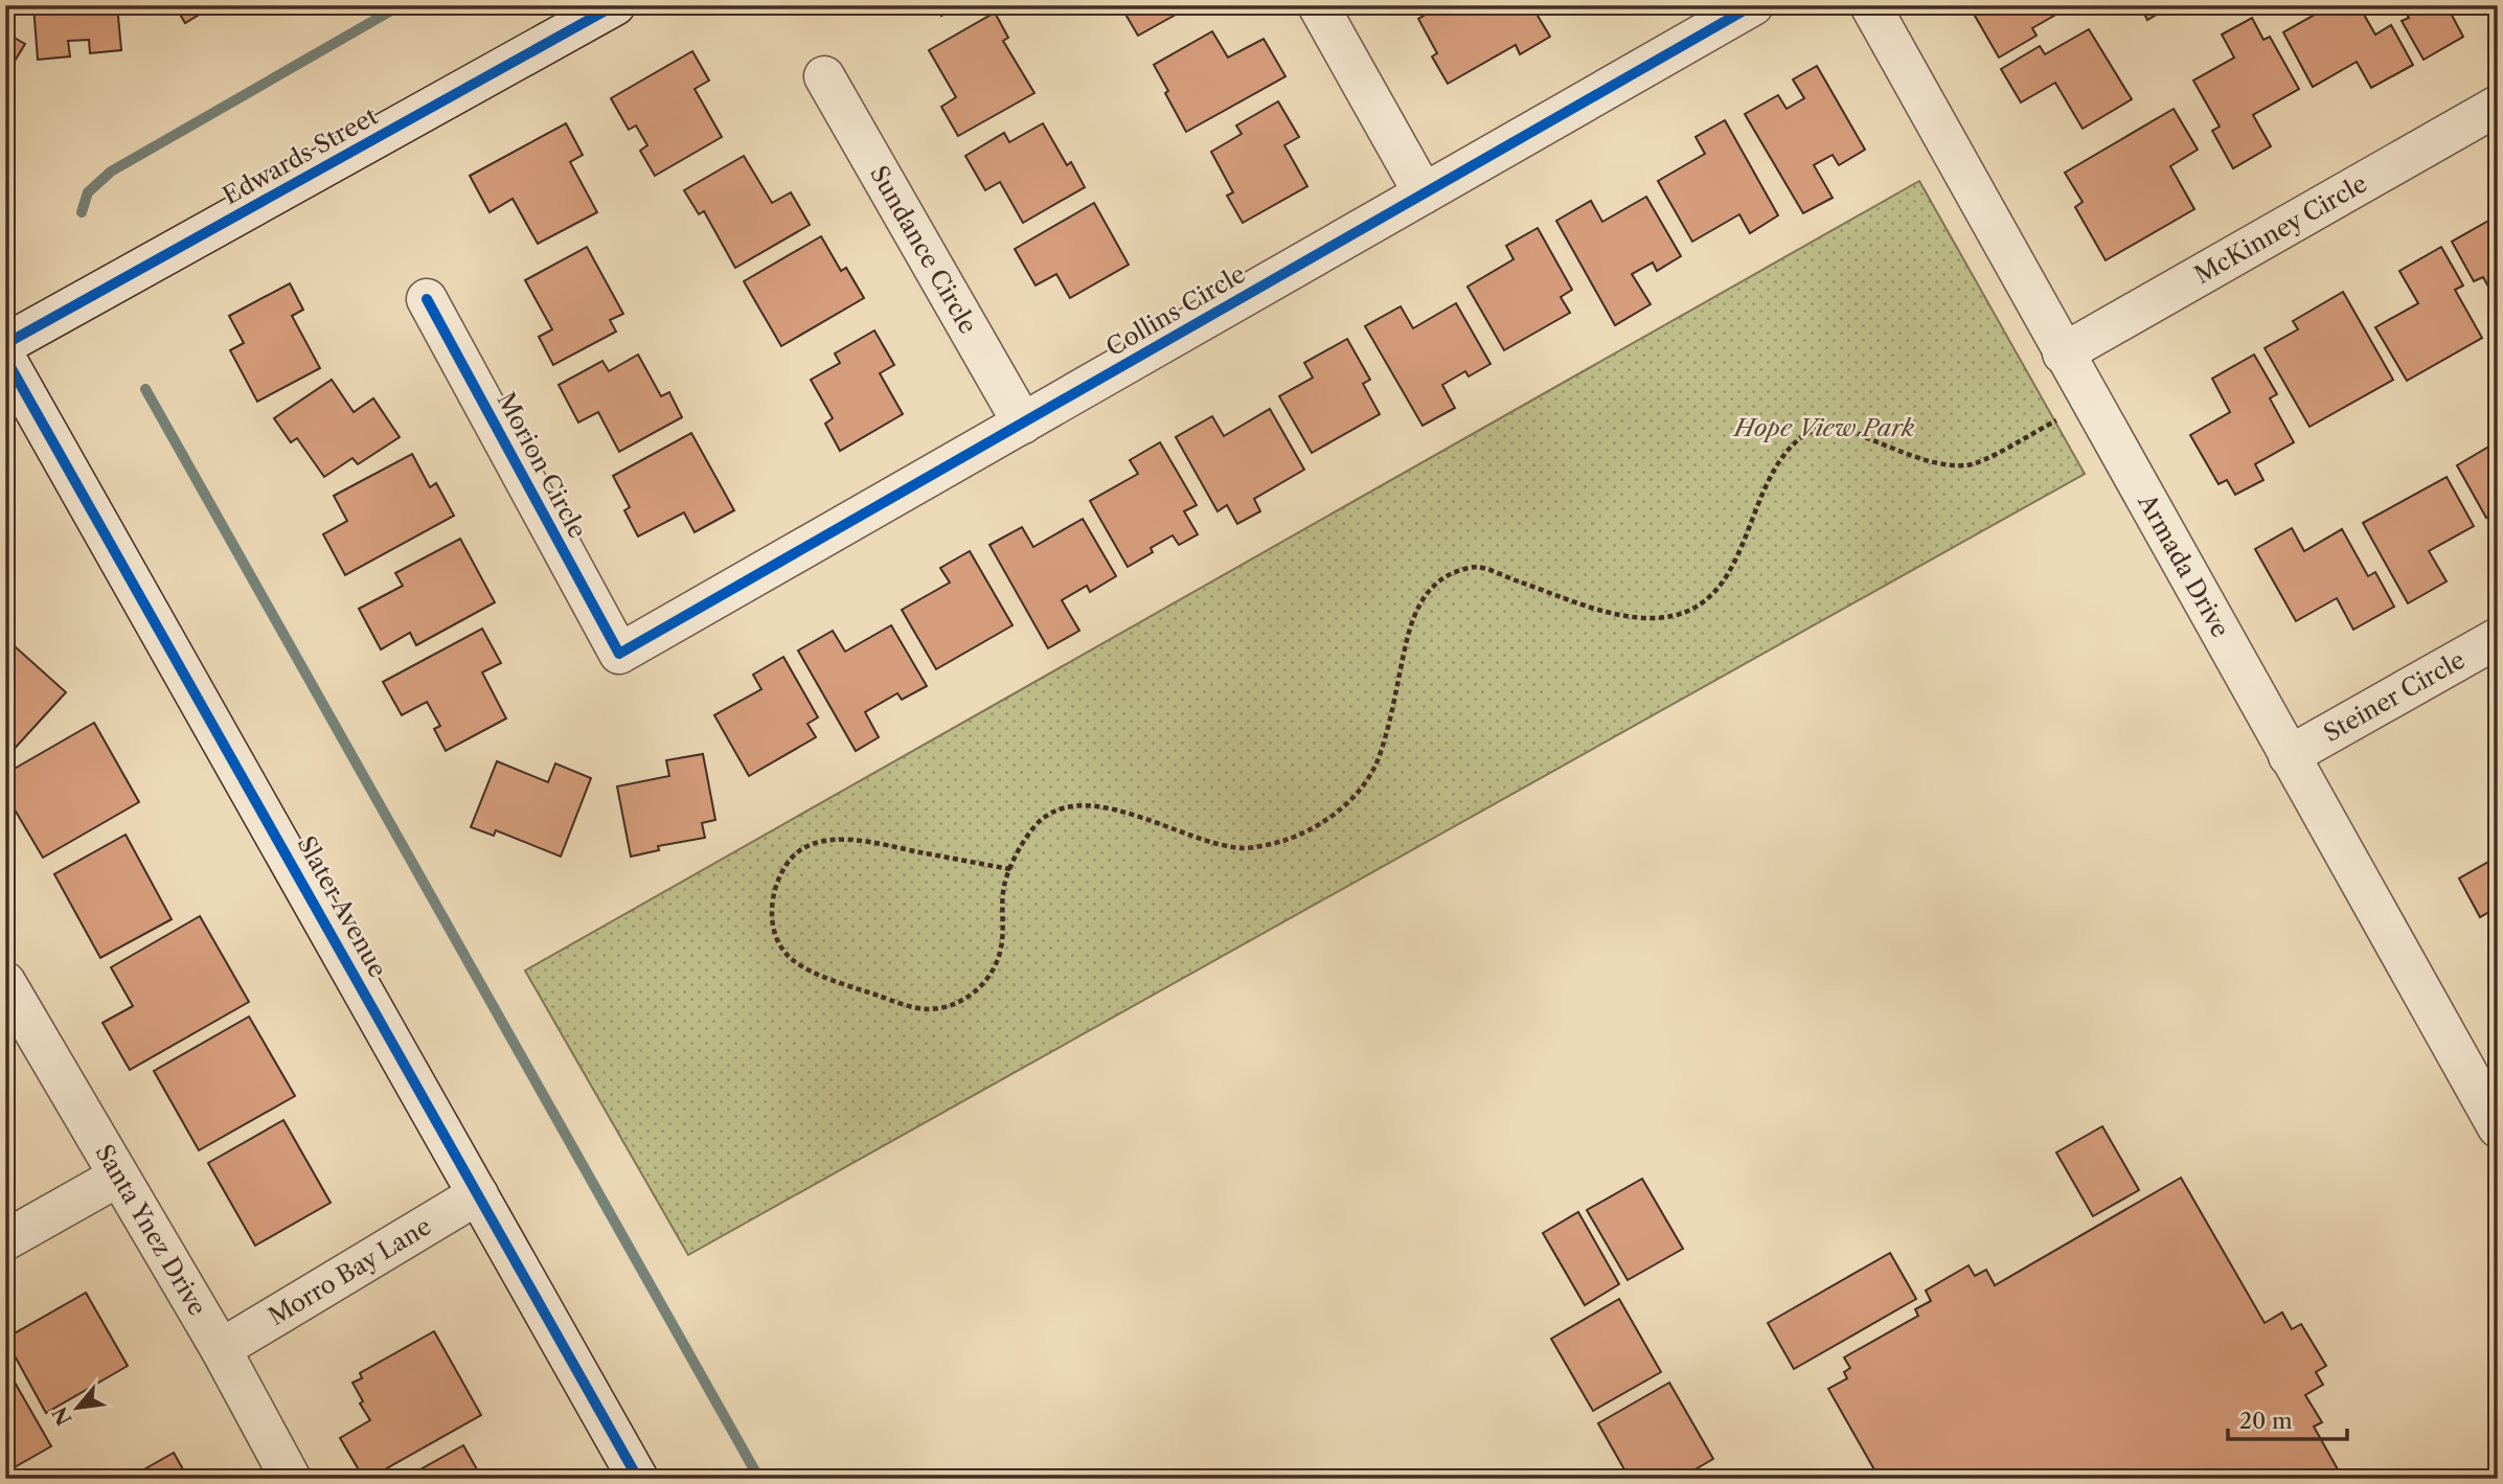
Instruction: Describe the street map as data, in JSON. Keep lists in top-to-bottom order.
{
  "streets": {
    "street": [
      "Edwards Street",
      "McKinney Circle",
      "Sundance Circle",
      "Collins Circle",
      "Morion Circle",
      "Armada Drive",
      "Steiner Circle",
      "Slater Avenue",
      "Santa Ynez Drive",
      "Morro Bay Lane"
    ]
  },
  "crossings": [
    ["McKinney Circle", "Armada Drive"],
    ["Sundance Circle", "Collins Circle"],
    ["Collins Circle", "Morion Circle"],
    ["Armada Drive", "Steiner Circle"],
    ["Slater Avenue", "Morro Bay Lane"],
    ["Santa Ynez Drive", "Morro Bay Lane"]
  ],
  "parks": ["Hope View Park"],
  "scale_bar": "20 m",
  "north": "bottom left"
}
